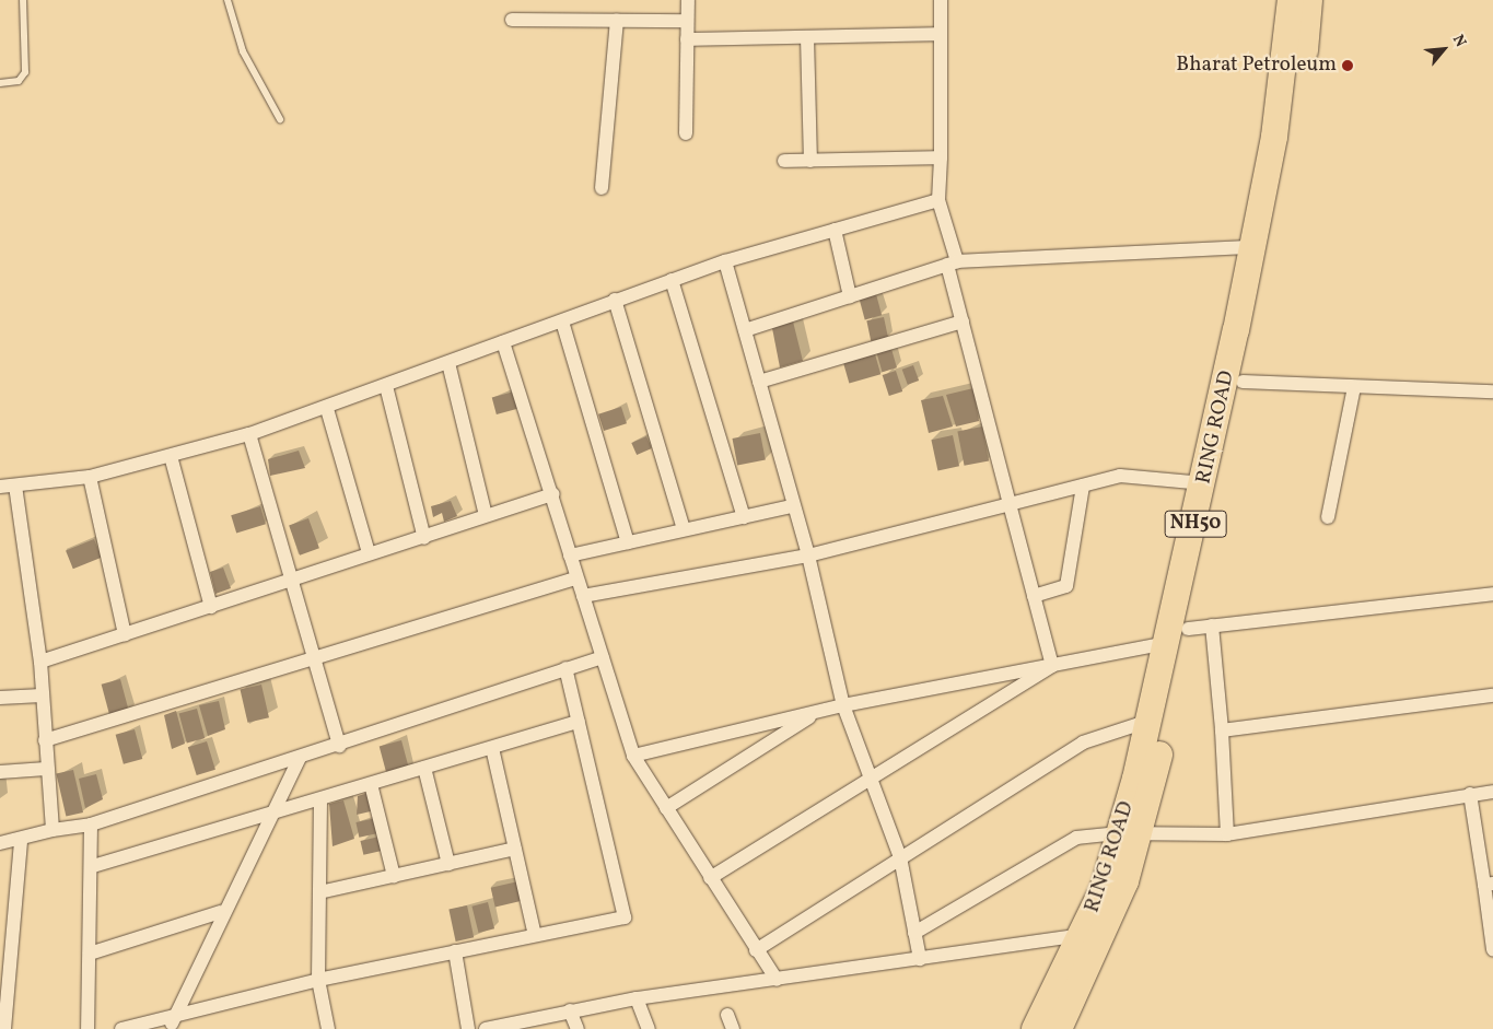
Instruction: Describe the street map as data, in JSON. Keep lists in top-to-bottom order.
{
  "streets": {
    "highway": ["RING ROAD", "NH50"]
  },
  "places": ["Bharat Petroleum"],
  "north": "top right"
}
